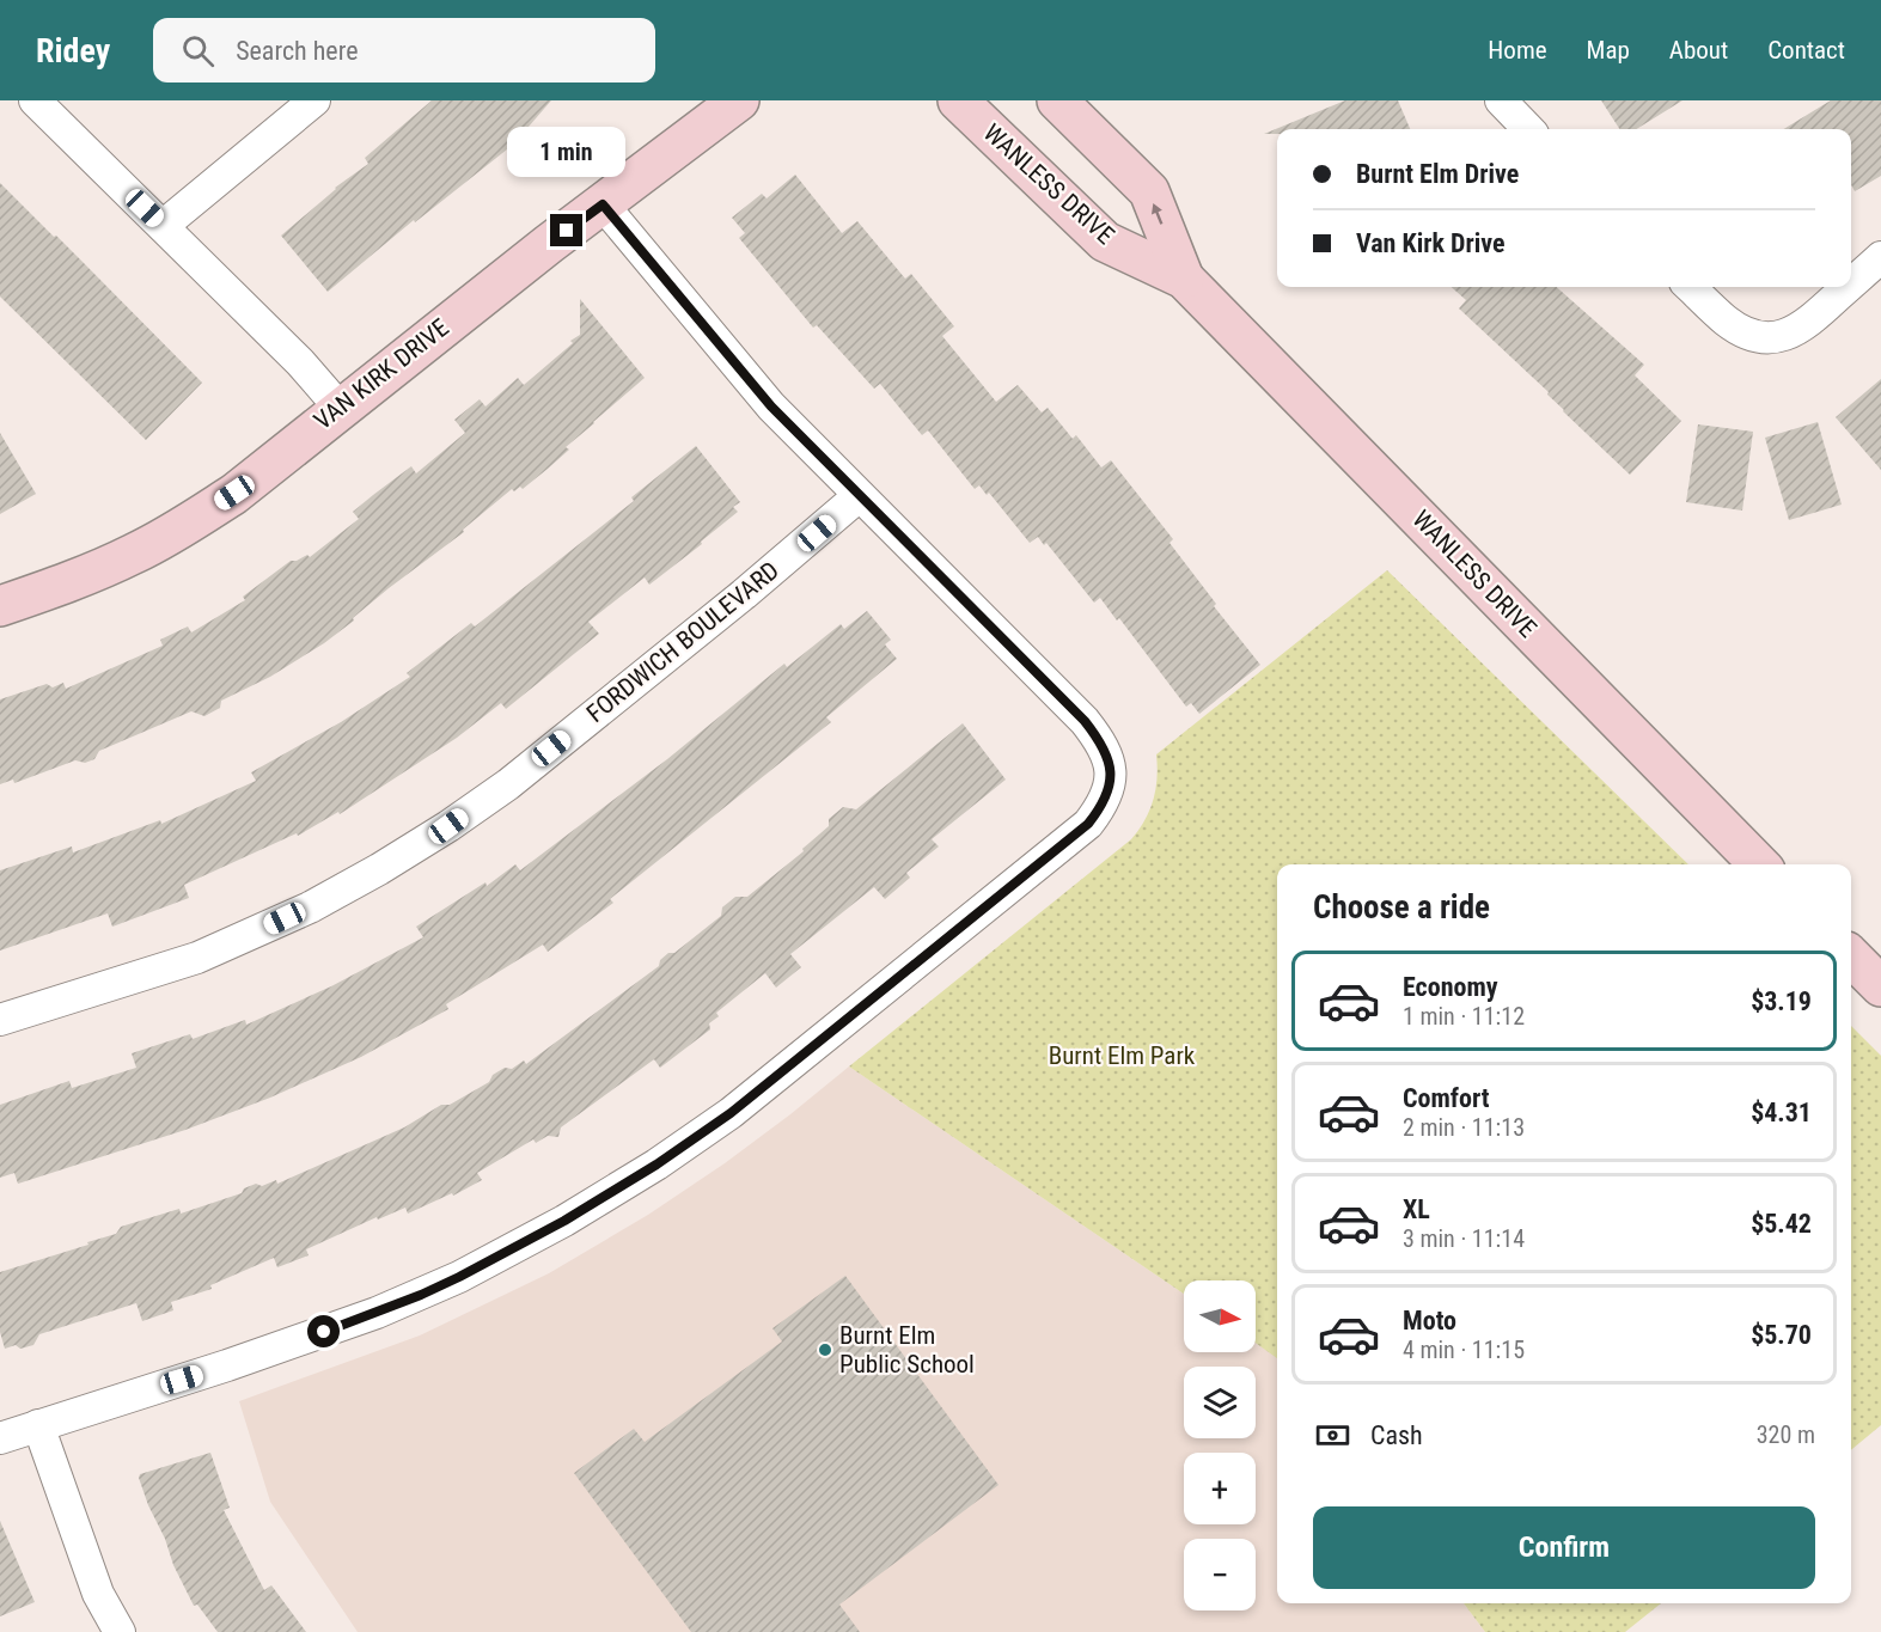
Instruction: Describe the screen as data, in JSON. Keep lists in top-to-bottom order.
{
  "streets": {
    "main road": ["WANLESS DRIVE", "VAN KIRK DRIVE"],
    "street": ["FORDWICH BOULEVARD"]
  },
  "parks": ["Burnt Elm Park"],
  "places": ["Burnt Elm Public School"],
  "north": "right",
  "page": {
    "header": "Ridey",
    "search": "Search here",
    "nav": [
      "Home",
      "Map",
      "About",
      "Contact"
    ],
    "bubble": "1 min",
    "banner": ["Burnt Elm Drive", "Van Kirk Drive"],
    "heading": "Choose a ride",
    "list": [
      {
        "name": "Economy",
        "note": "1 min · 11:12",
        "value": "$3.19"
      },
      {
        "name": "Comfort",
        "note": "2 min · 11:13",
        "value": "$4.31"
      },
      {
        "name": "XL",
        "note": "3 min · 11:14",
        "value": "$5.42"
      },
      {
        "name": "Moto",
        "note": "4 min · 11:15",
        "value": "$5.70"
      }
    ],
    "map_buttons": ["+", "−"],
    "pay": ["Cash", "320 m"],
    "buttons": "Confirm"
  }
}
